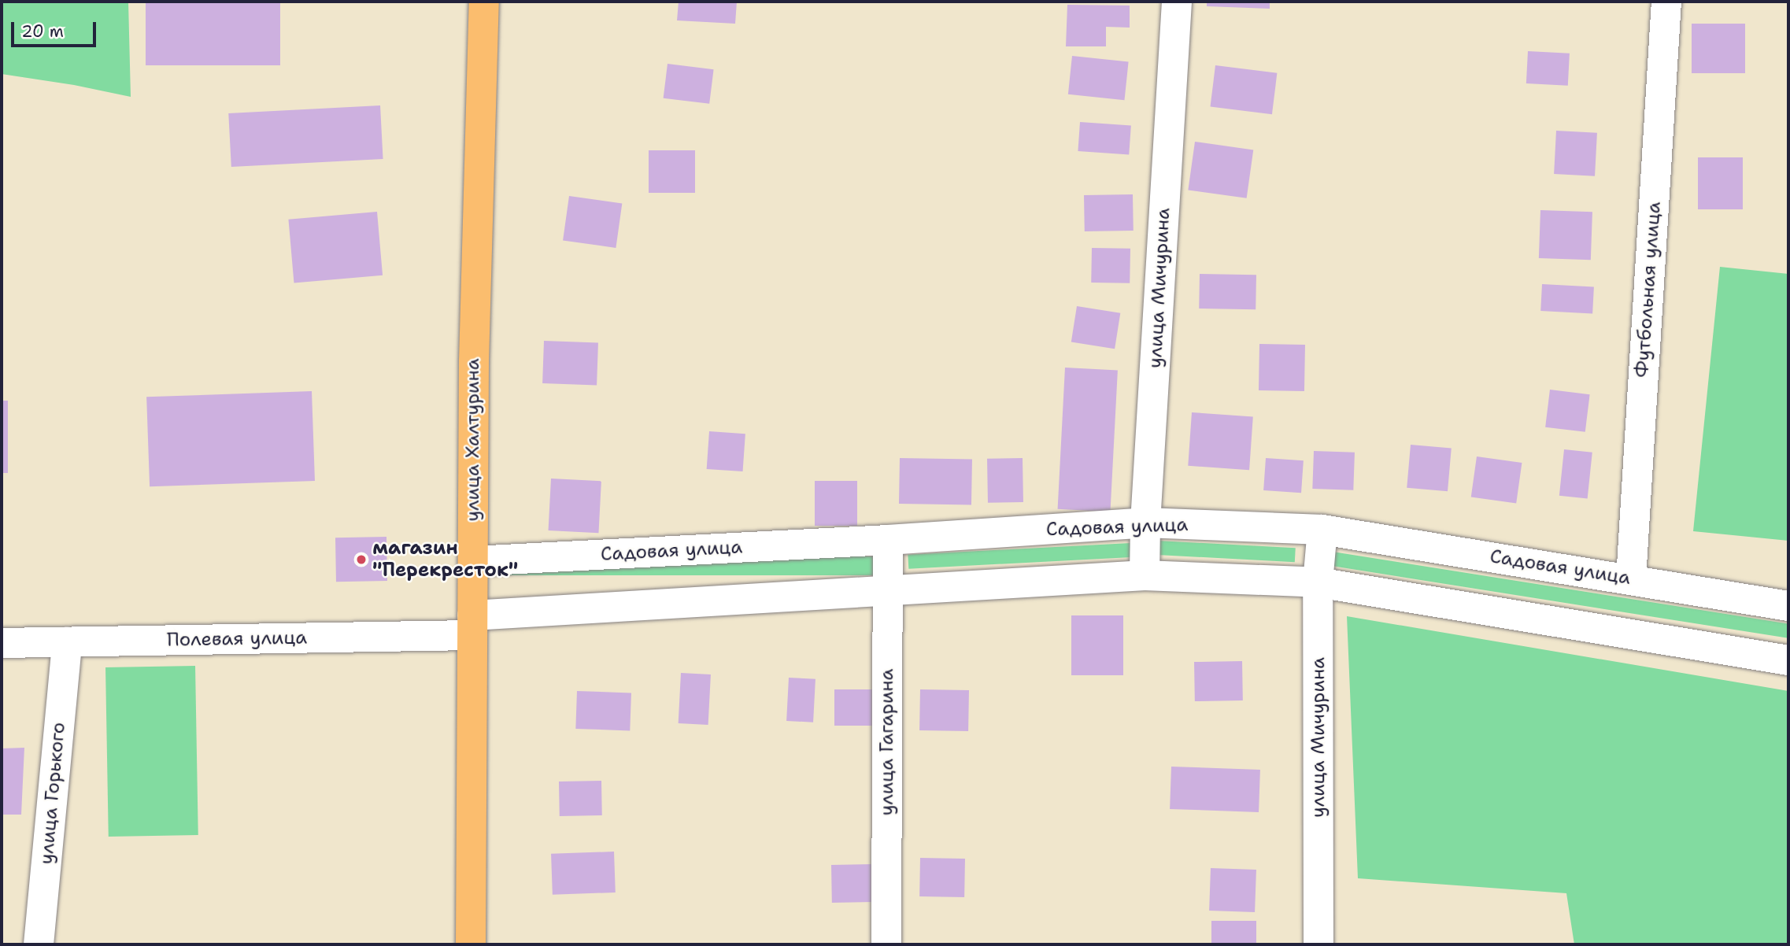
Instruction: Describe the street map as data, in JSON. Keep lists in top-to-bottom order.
{
  "streets": {
    "main road": ["улица Халтурина"],
    "street": [
      "улица Мичурина",
      "Футбольная улица",
      "Садовая улица",
      "Полевая улица",
      "улица Гагарина",
      "улица Горького"
    ]
  },
  "crossings": [
    ["улица Мичурина", "Садовая улица"],
    ["улица Мичурина", "Полевая улица"],
    ["Футбольная улица", "Садовая улица"],
    ["улица Халтурина", "Садовая улица"],
    ["улица Халтурина", "Полевая улица"],
    ["Садовая улица", "улица Гагарина"],
    ["Полевая улица", "улица Гагарина"],
    ["Полевая улица", "улица Горького"]
  ],
  "places": ["магазин \"Перекресток\""],
  "scale_bar": "20 m"
}
